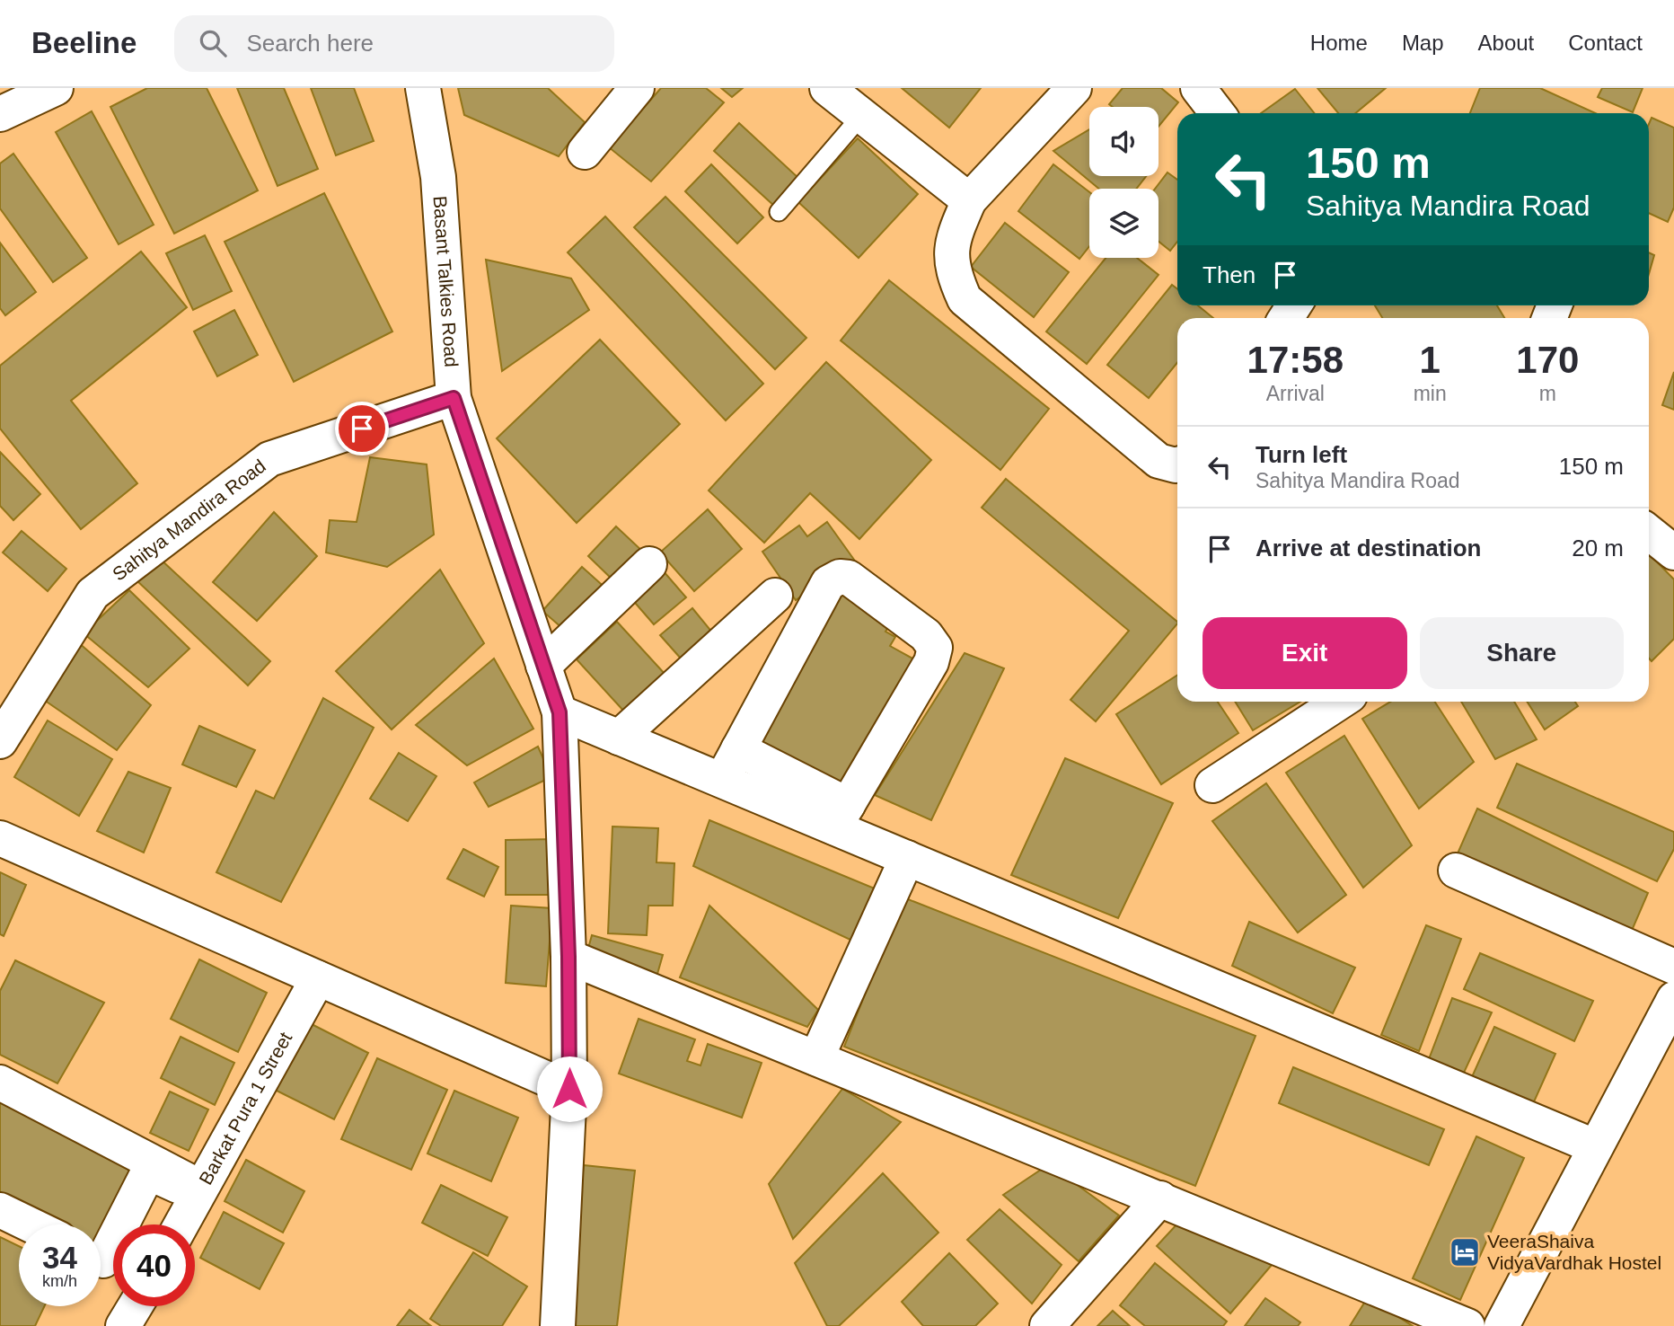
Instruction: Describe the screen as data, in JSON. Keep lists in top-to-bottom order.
{
  "streets": {
    "street": ["Basant Talkies Road", "Sahitya Mandira Road", "Barkat Pura 1 Street"]
  },
  "crossings": [
    ["Basant Talkies Road", "Sahitya Mandira Road"]
  ],
  "places": {
    "hotel": ["VeeraShaiva VidyaVardhak Hostel"]
  },
  "page": {
    "header": "Beeline",
    "search": "Search here",
    "nav": [
      "Home",
      "Map",
      "About",
      "Contact"
    ],
    "turn": ["150 m", "Sahitya Mandira Road"],
    "then": "Then",
    "eta": [
      "17:58",
      "Arrival",
      "1",
      "min",
      "170",
      "m"
    ],
    "list": [
      {
        "name": "Turn left",
        "note": "Sahitya Mandira Road",
        "value": "150 m"
      },
      {
        "name": "Arrive at destination",
        "value": "20 m"
      }
    ],
    "buttons": ["Exit", "Share"],
    "speed": "34 km/h",
    "limit": "40"
  }
}
